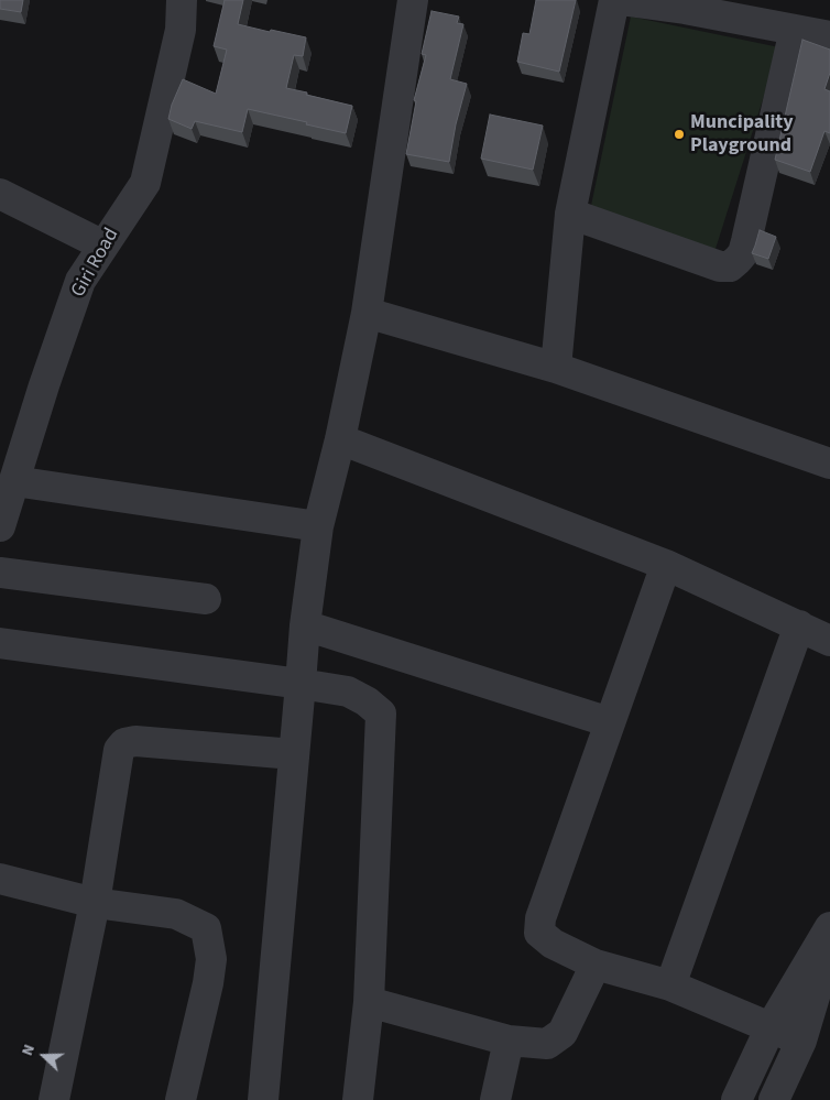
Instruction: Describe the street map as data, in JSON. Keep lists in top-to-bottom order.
{
  "streets": {
    "street": ["Giri Road"]
  },
  "places": ["Muncipality Playground"],
  "north": "left"
}
